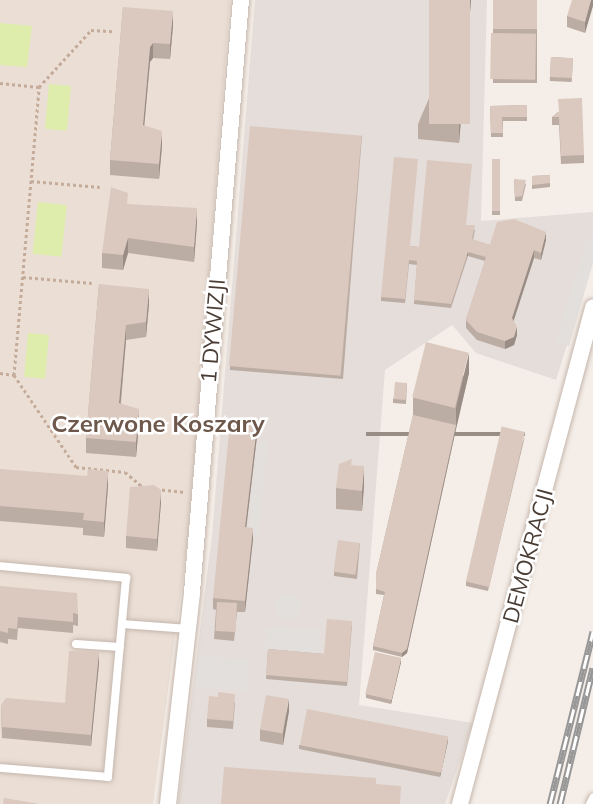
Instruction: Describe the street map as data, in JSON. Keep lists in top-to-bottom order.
{
  "streets": {
    "street": ["1 DYWIZJI", "DEMOKRACJI"]
  },
  "districts": ["Czerwone Koszary"]
}
